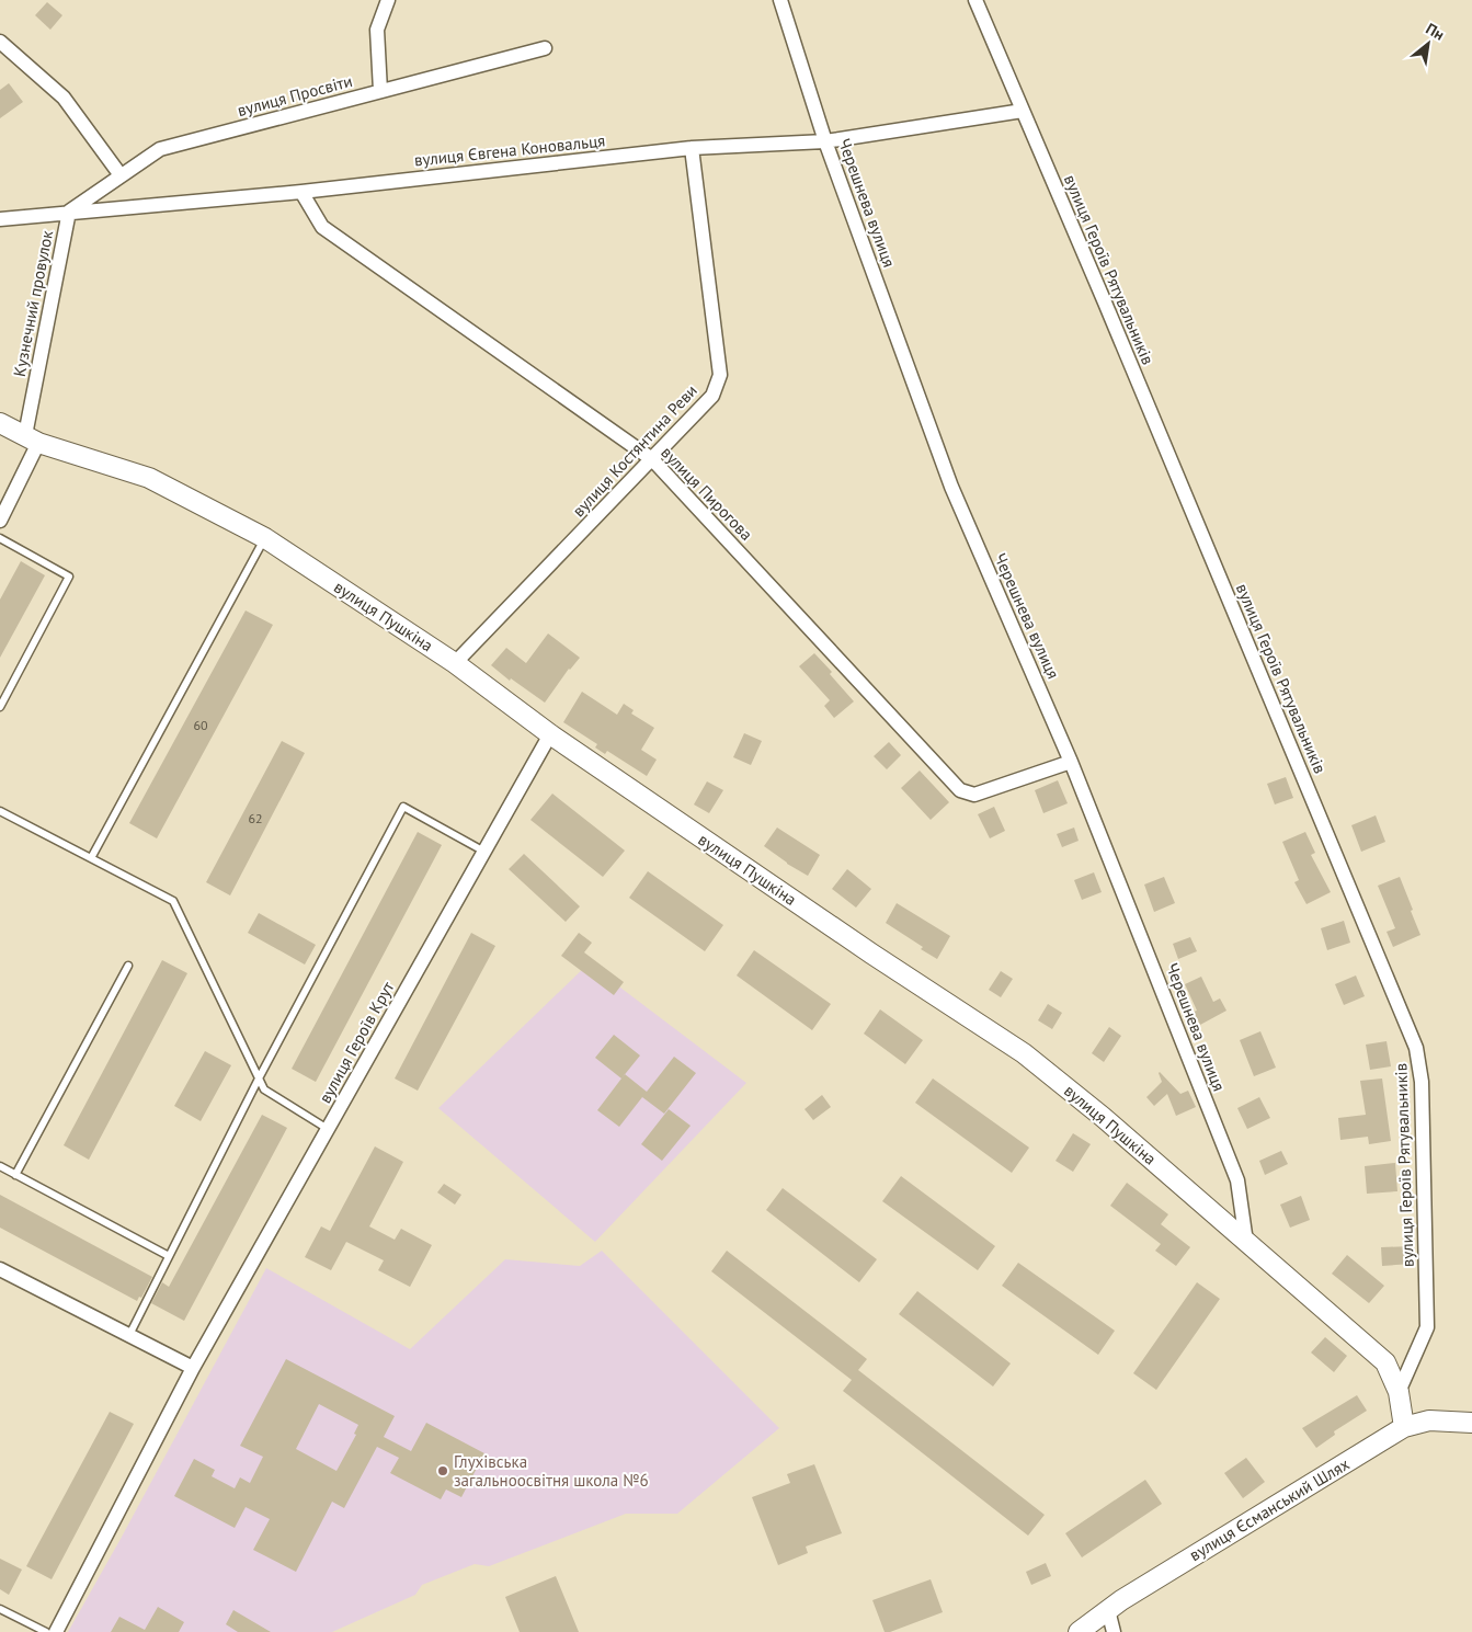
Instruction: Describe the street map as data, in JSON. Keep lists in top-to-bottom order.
{
  "streets": {
    "street": [
      "вулиця Просвіти",
      "вулиця Євгена Коновальця",
      "Черешнева вулиця",
      "вулиця Героїв Рятувальників",
      "Кузнечний провулок",
      "вулиця Костянтина Реви",
      "вулиця Пирогова",
      "вулиця Пушкіна",
      "вулиця Героїв Крут",
      "вулиця Єсманський Шлях"
    ]
  },
  "crossings": [
    ["вулиця Просвіти", "вулиця Євгена Коновальця"],
    ["вулиця Просвіти", "Кузнечний провулок"],
    ["вулиця Євгена Коновальця", "Черешнева вулиця"],
    ["вулиця Євгена Коновальця", "вулиця Героїв Рятувальників"],
    ["вулиця Євгена Коновальця", "Кузнечний провулок"],
    ["вулиця Євгена Коновальця", "вулиця Костянтина Реви"],
    ["вулиця Євгена Коновальця", "вулиця Пирогова"],
    ["Черешнева вулиця", "вулиця Пирогова"],
    ["Черешнева вулиця", "вулиця Пушкіна"],
    ["вулиця Героїв Рятувальників", "вулиця Пушкіна"],
    ["Кузнечний провулок", "вулиця Пушкіна"],
    ["вулиця Костянтина Реви", "вулиця Пирогова"],
    ["вулиця Костянтина Реви", "вулиця Пушкіна"],
    ["вулиця Пушкіна", "вулиця Героїв Крут"],
    ["вулиця Пушкіна", "вулиця Єсманський Шлях"]
  ],
  "places": ["Глухівська загальноосвітня школа №6"],
  "house_numbers": ["60", "62"],
  "north": "top right"
}
